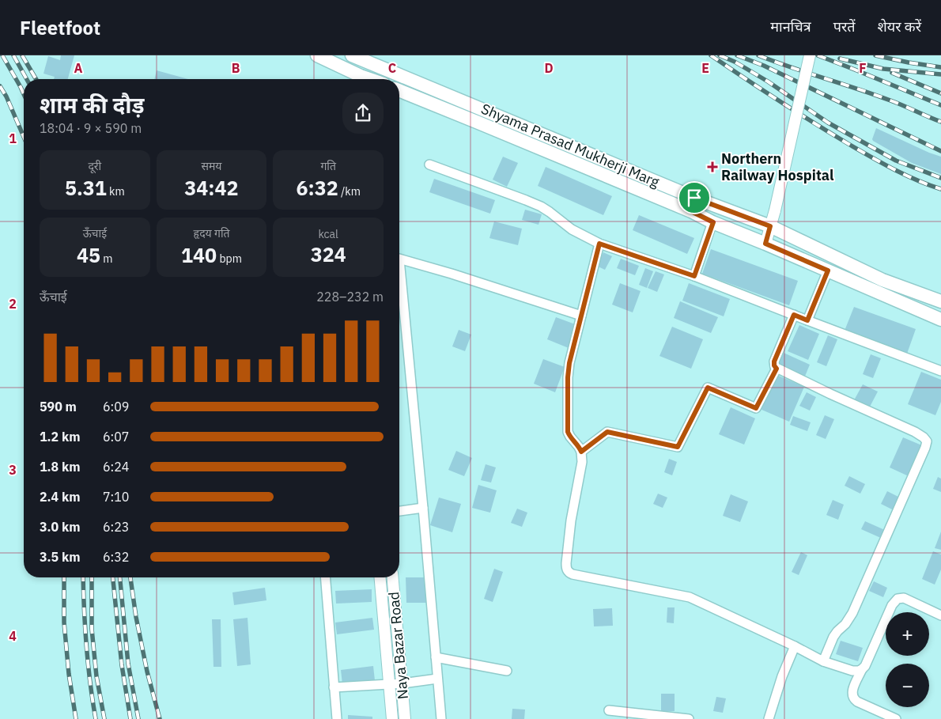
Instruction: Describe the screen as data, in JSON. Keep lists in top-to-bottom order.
{
  "streets": {
    "main road": ["Shyama Prasad Mukherji Marg"],
    "street": ["Naya Bazar Road"]
  },
  "places": {
    "health": ["Northern Railway Hospital"]
  },
  "page": {
    "header": "Fleetfoot",
    "nav": ["मानचित्र", "परतें", "शेयर करें"],
    "heading": ["शाम की दौड़", "18:04 · 9 × 590 m"],
    "stats": [
      ["दूरी", "5.31 km"],
      ["समय", "34:42"],
      ["गति", "6:32 /km"],
      ["ऊँचाई", "45 m"],
      ["हृदय गति", "140 bpm"],
      ["kcal", "324"]
    ],
    "chart": ["ऊँचाई", "228–232 m"],
    "list": [
      {
        "name": "590 m",
        "note": "6:09"
      },
      {
        "name": "1.2 km",
        "note": "6:07"
      },
      {
        "name": "1.8 km",
        "note": "6:24"
      },
      {
        "name": "2.4 km",
        "note": "7:10"
      },
      {
        "name": "3.0 km",
        "note": "6:23"
      },
      {
        "name": "3.5 km",
        "note": "6:32"
      }
    ],
    "map_buttons": ["+", "−"]
  },
  "grid": {
    "columns": [
      "A",
      "B",
      "C",
      "D",
      "E",
      "F"
    ],
    "rows": [
      "1",
      "2",
      "3",
      "4"
    ]
  }
}
